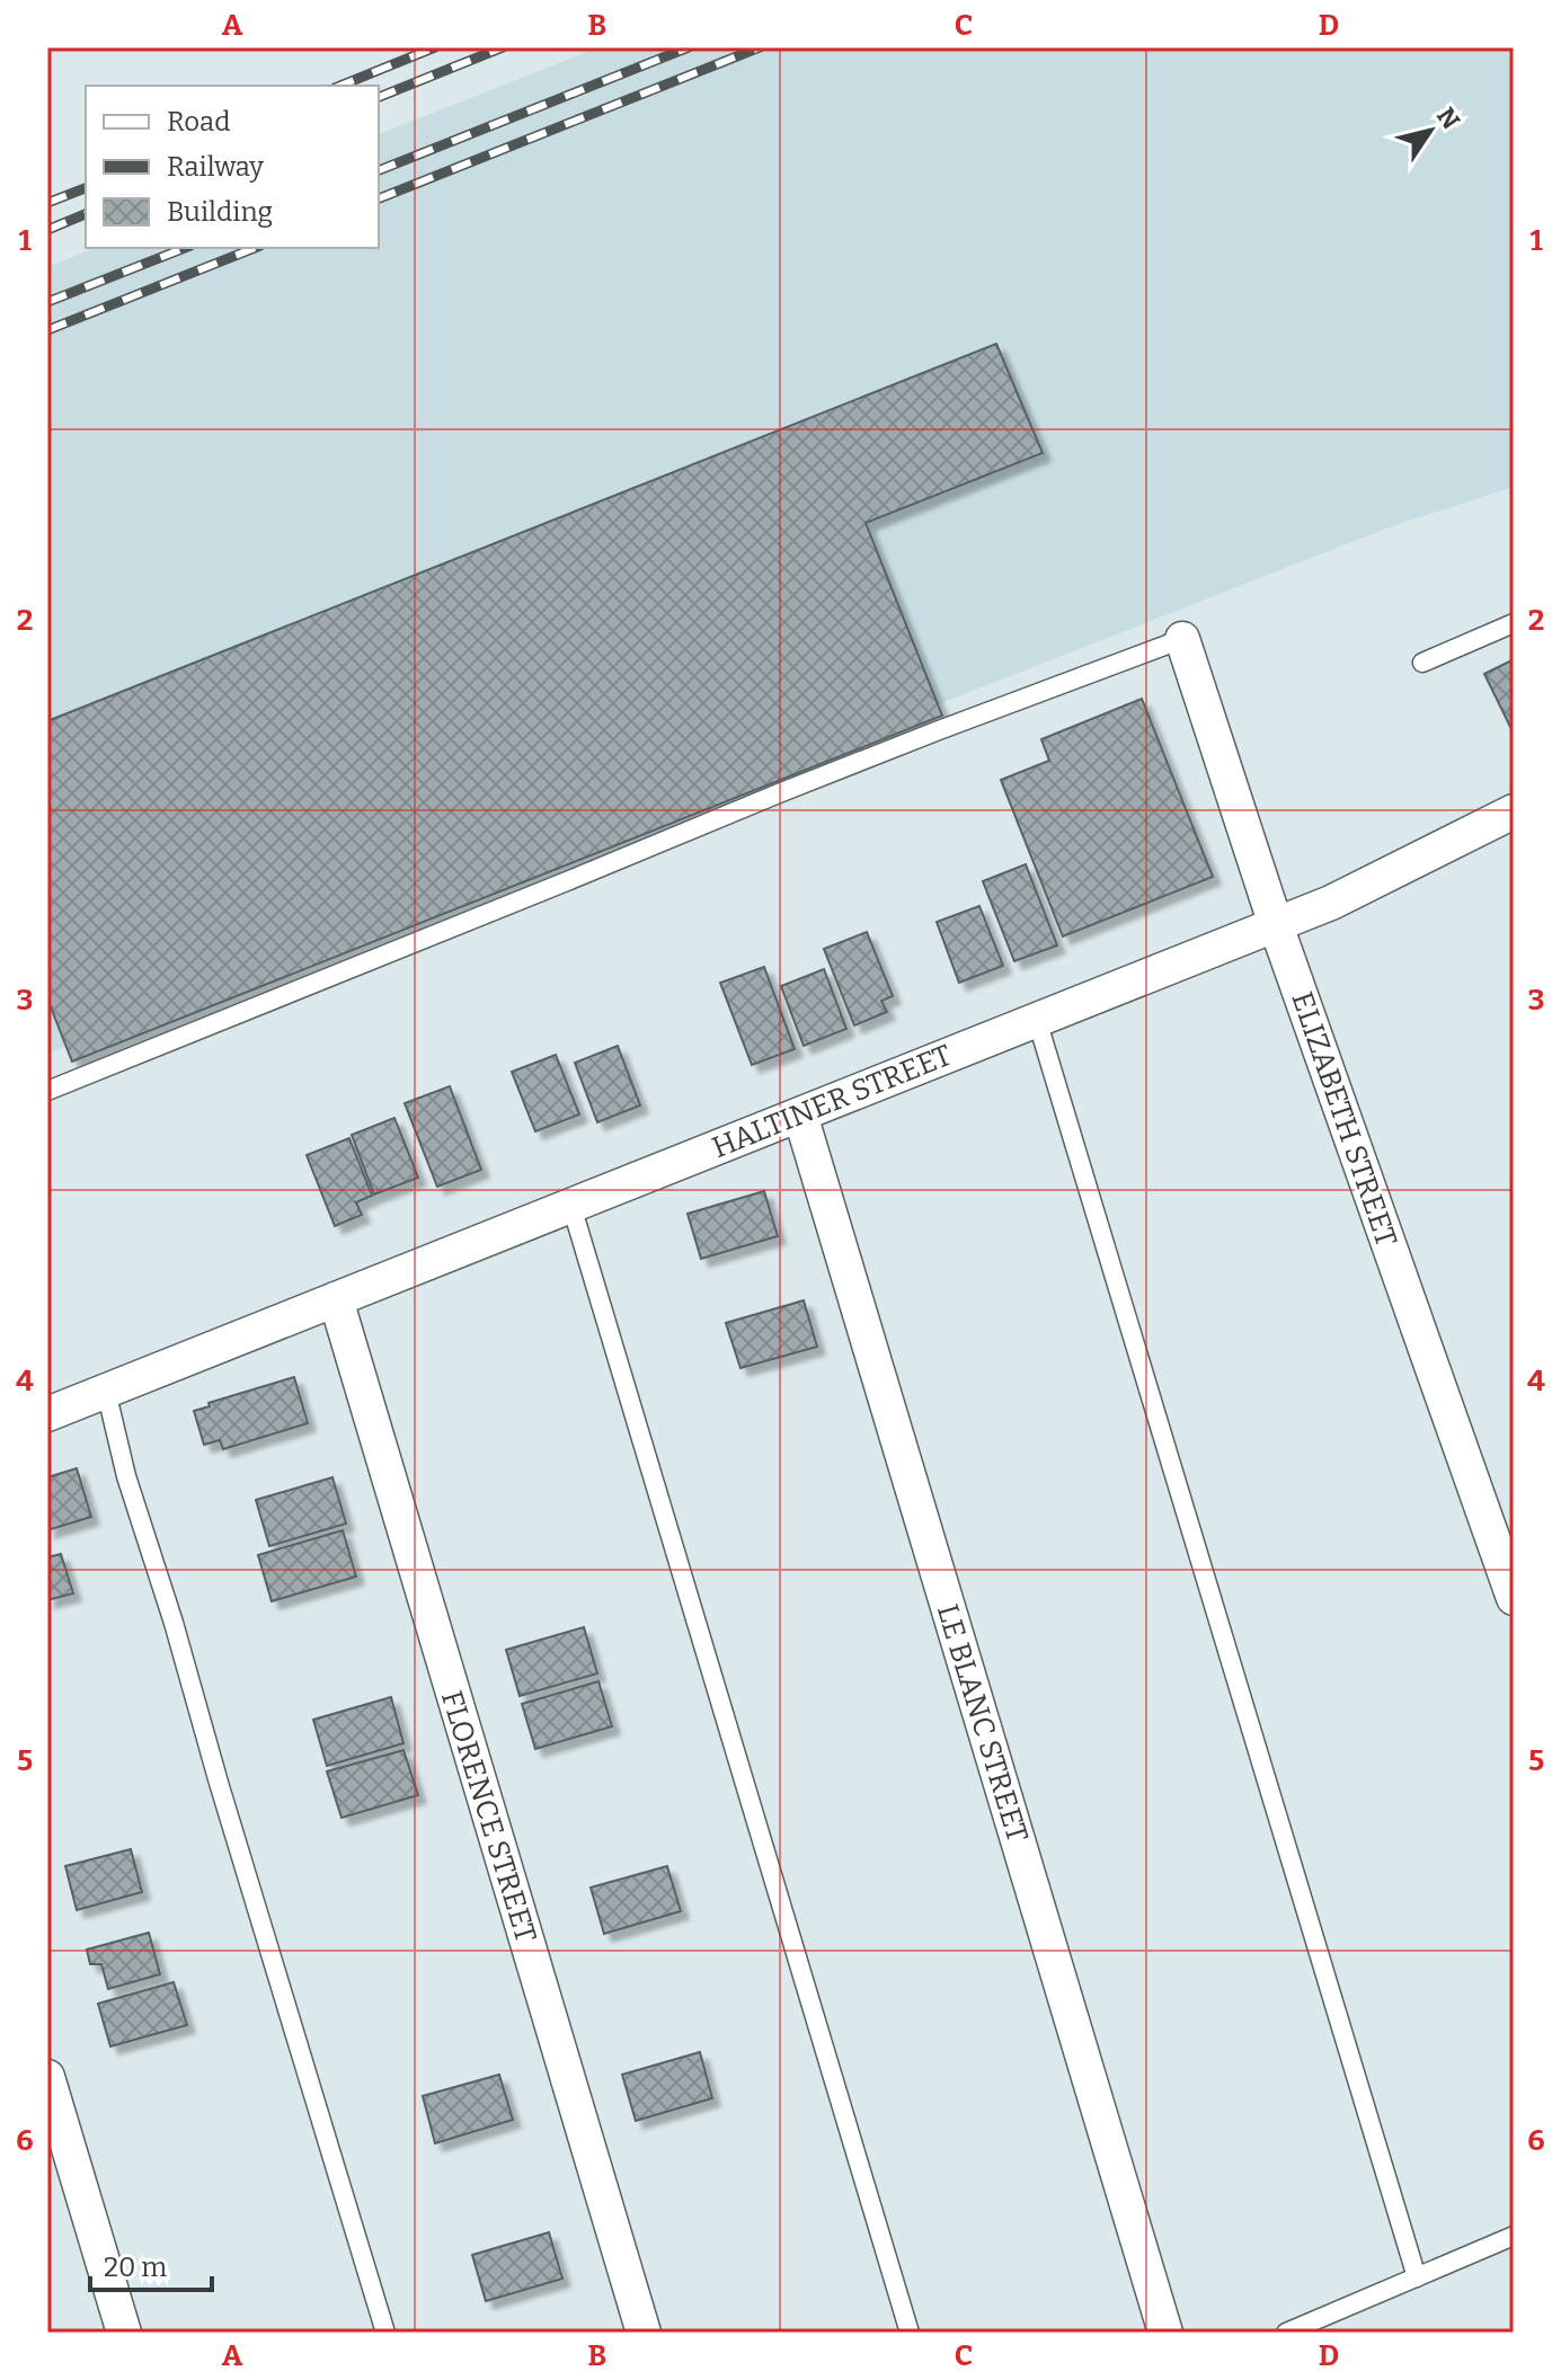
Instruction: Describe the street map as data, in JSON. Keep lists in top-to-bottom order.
{
  "streets": {
    "street": [
      "HALTINER STREET",
      "ELIZABETH STREET",
      "LE BLANC STREET",
      "FLORENCE STREET"
    ]
  },
  "crossings": [
    ["HALTINER STREET", "ELIZABETH STREET"],
    ["HALTINER STREET", "LE BLANC STREET"],
    ["HALTINER STREET", "FLORENCE STREET"]
  ],
  "legend": ["Road", "Railway", "Building"],
  "scale_bar": "20 m",
  "north": "top right",
  "grid": {
    "columns": [
      "A",
      "B",
      "C",
      "D"
    ],
    "rows": [
      "1",
      "2",
      "3",
      "4",
      "5",
      "6"
    ]
  }
}
